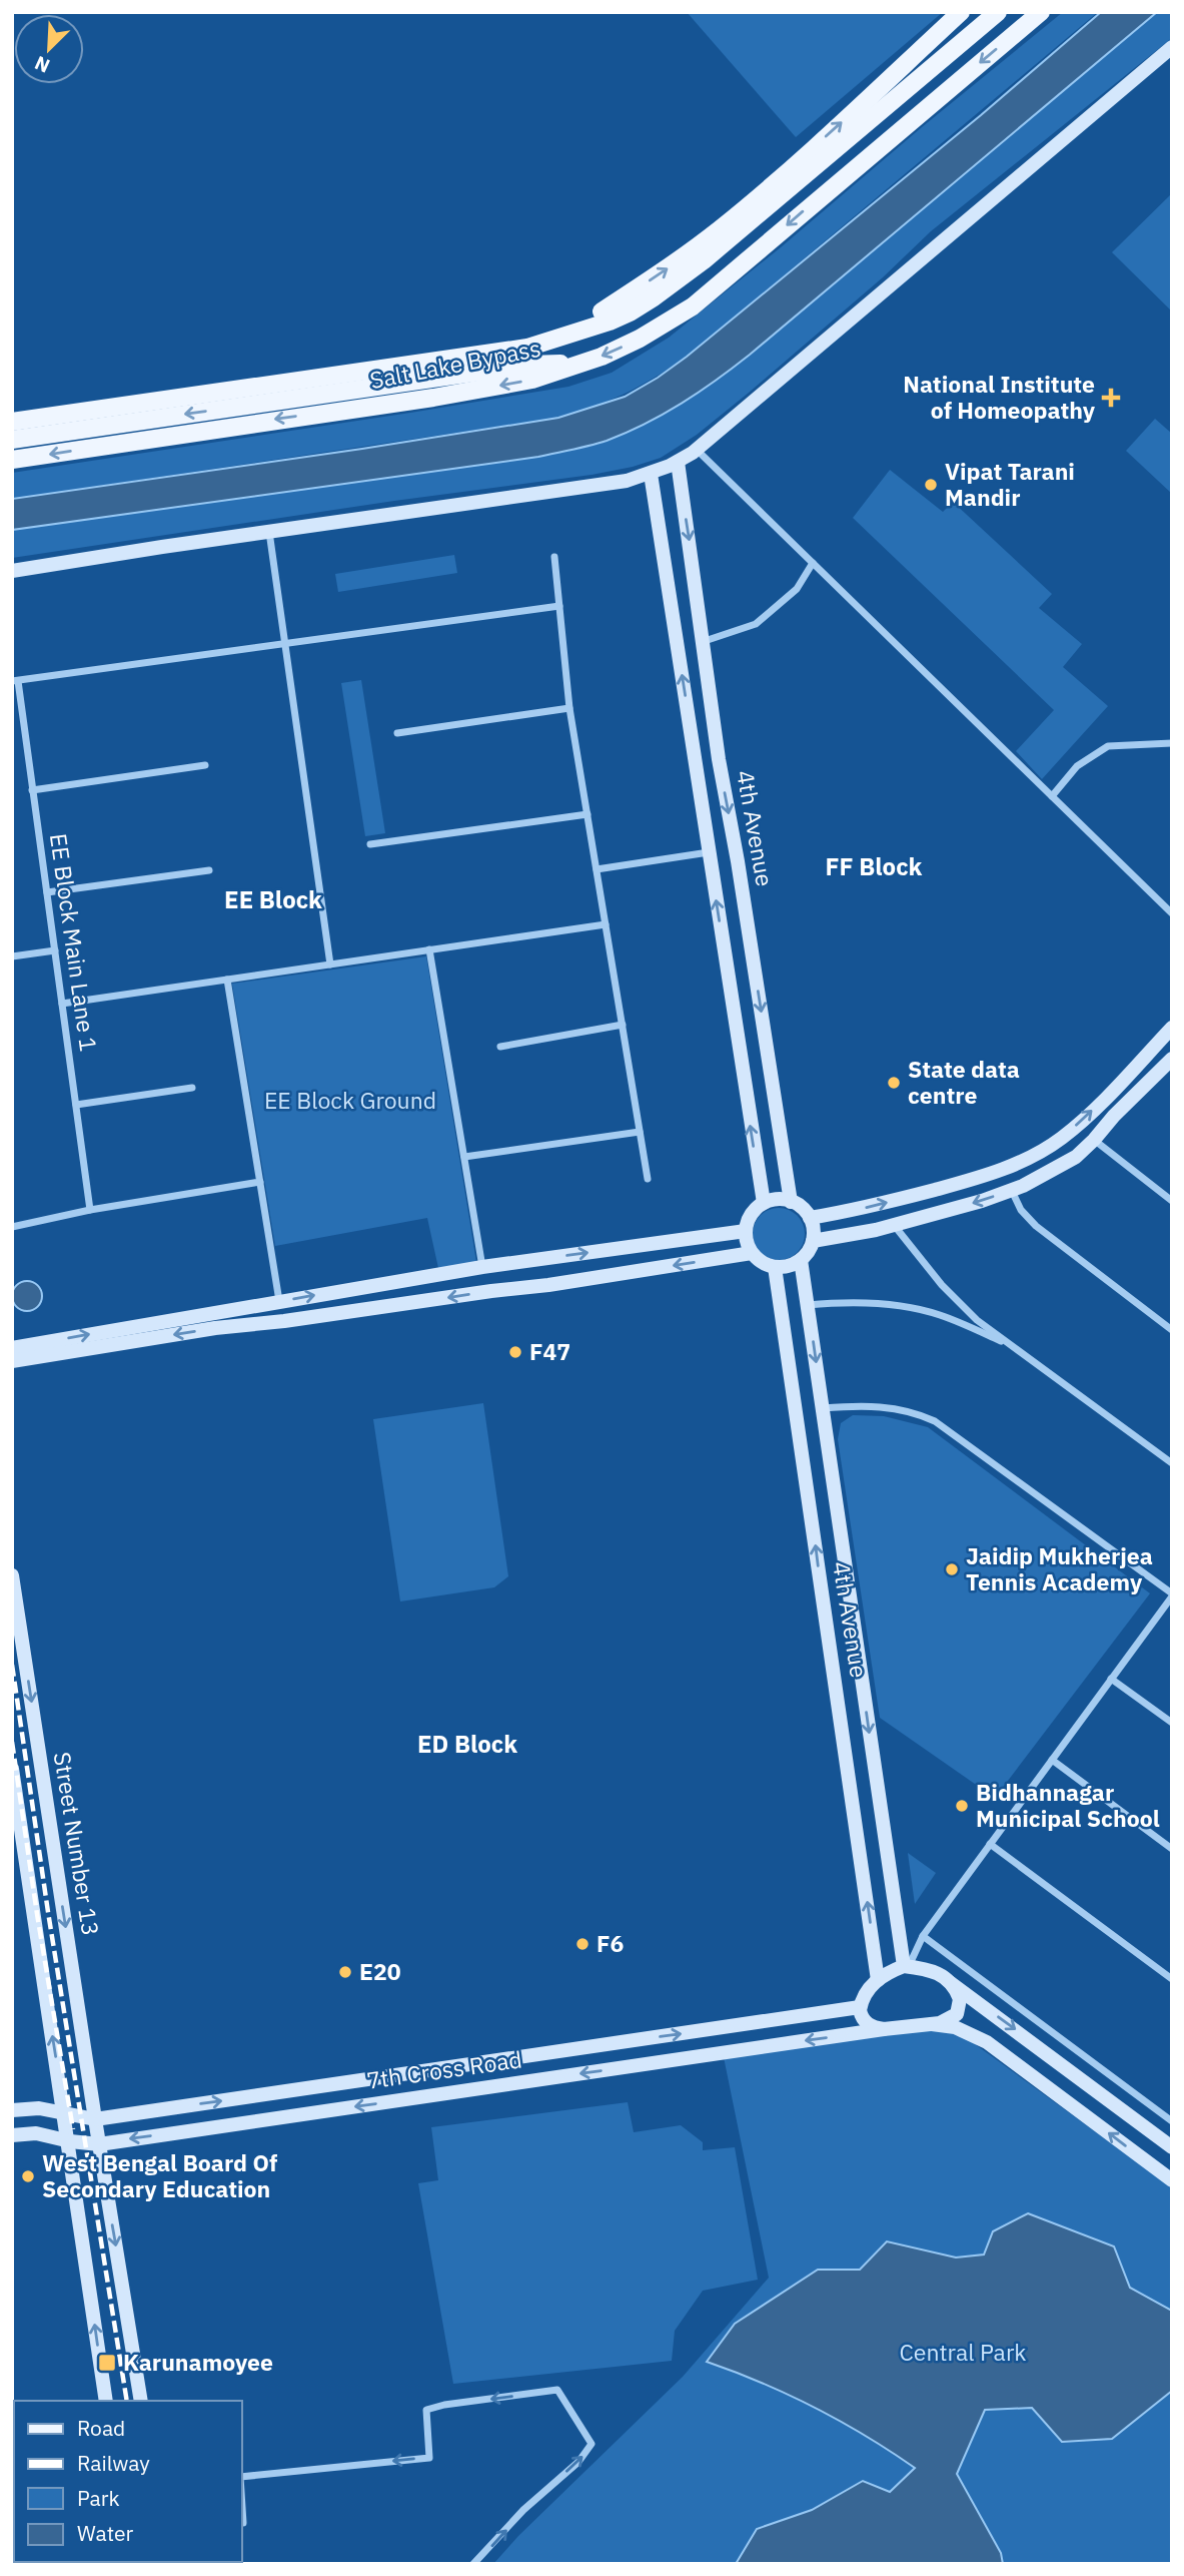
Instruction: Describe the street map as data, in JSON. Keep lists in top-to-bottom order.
{
  "streets": {
    "main road": ["Salt Lake Bypass"],
    "street": [
      "4th Avenue",
      "EE Block Main Lane 1",
      "Street Number 13",
      "7th Cross Road"
    ]
  },
  "crossings": [
    ["4th Avenue", "7th Cross Road"],
    ["Street Number 13", "7th Cross Road"]
  ],
  "districts": ["FF Block", "EE Block", "ED Block"],
  "parks": ["EE Block Ground", "Central Park"],
  "places": {
    "health": ["National Institute of Homeopathy"],
    "other": [
      "Vipat Tarani Mandir",
      "State data centre",
      "F47",
      "Jaidip Mukherjea Tennis Academy",
      "Bidhannagar Municipal School",
      "F6",
      "E20",
      "West Bengal Board Of Secondary Education"
    ],
    "transit": ["Karunamoyee"]
  },
  "legend": [
    "Road",
    "Railway",
    "Park",
    "Water"
  ],
  "north": "bottom left"
}
